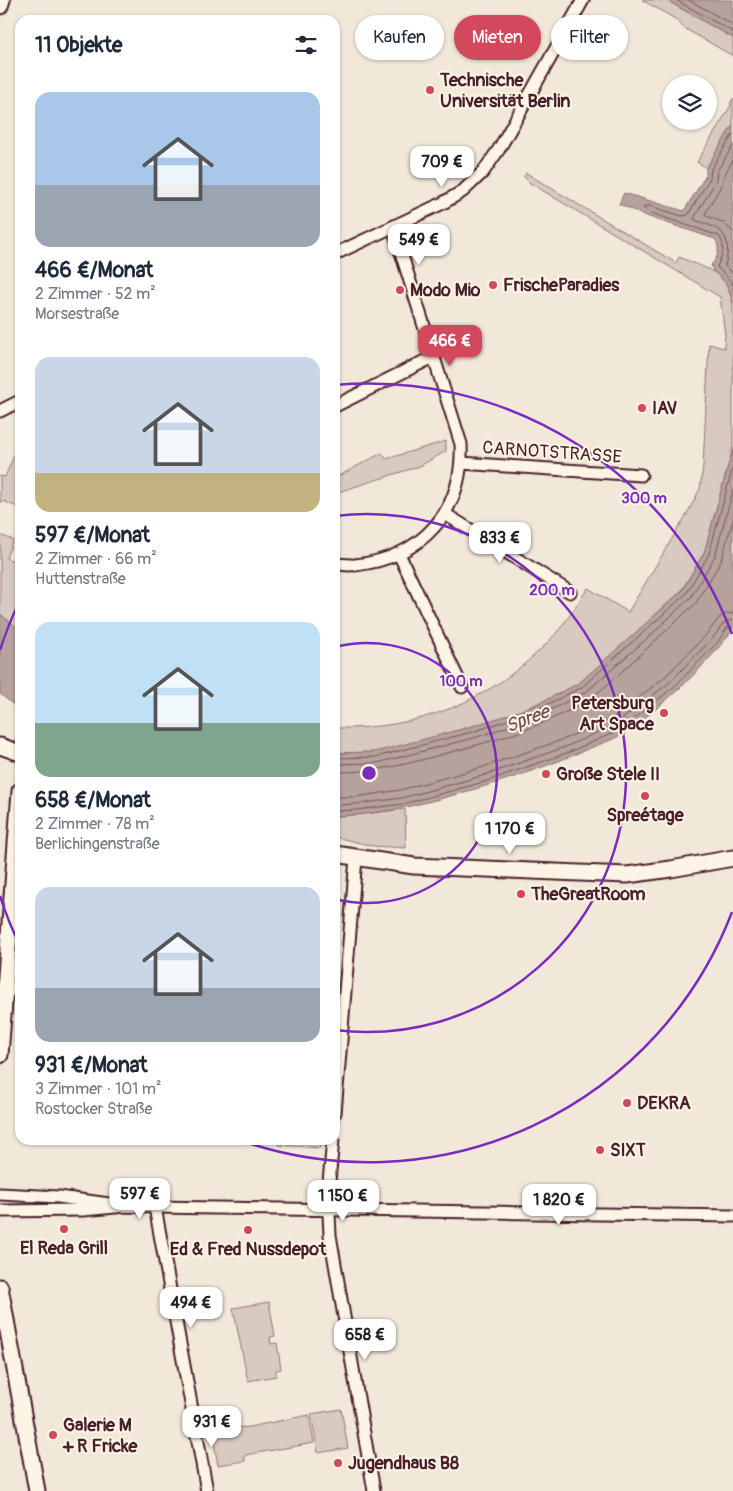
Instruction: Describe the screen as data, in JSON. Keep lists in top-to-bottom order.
{
  "streets": {
    "street": ["CARNOTSTRASSE"]
  },
  "water": ["Spree"],
  "places": [
    "Technische Universität Berlin",
    "FrischeParadies",
    "Modo Mio",
    "IAV",
    "Petersburg Art Space",
    "Große Stele II",
    "Spreétage",
    "TheGreatRoom",
    "DEKRA",
    "SIXT",
    "El Reda Grill",
    "Ed & Fred Nussdepot",
    "Galerie M + R Fricke",
    "Jugendhaus B8"
  ],
  "page": {
    "chip": ["Kaufen", "Mieten", "Filter"],
    "heading": "11 Objekte",
    "list": [
      {
        "name": "466 €/Monat",
        "note": "2 Zimmer · 52 m² · Morsestraße"
      },
      {
        "name": "597 €/Monat",
        "note": "2 Zimmer · 66 m² · Huttenstraße"
      },
      {
        "name": "658 €/Monat",
        "note": "2 Zimmer · 78 m² · Berlichingenstraße"
      },
      {
        "name": "931 €/Monat",
        "note": "3 Zimmer · 101 m² · Rostocker Straße"
      }
    ],
    "price": [
      "709 €",
      "549 €",
      "466 €",
      "833 €",
      "1 170 €",
      "597 €",
      "1 150 €",
      "1 820 €",
      "494 €",
      "658 €",
      "931 €"
    ]
  },
  "rings": ["300 m", "200 m", "100 m"]
}
